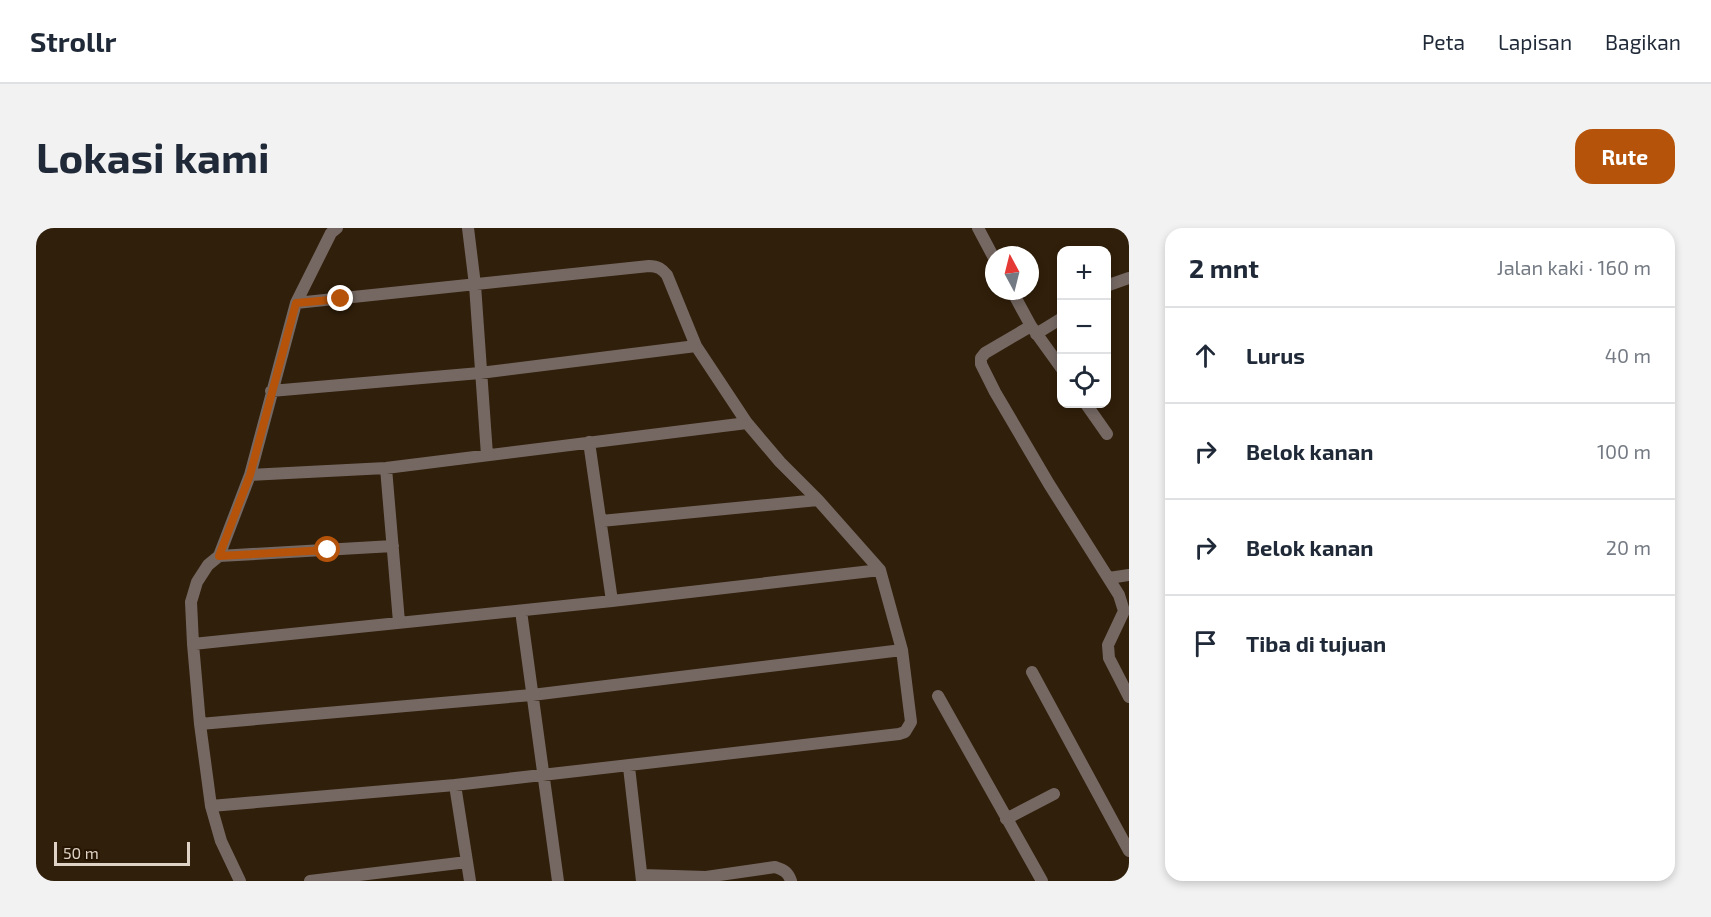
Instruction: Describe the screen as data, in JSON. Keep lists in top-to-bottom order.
{
  "scale_bar": "50 m",
  "north": "top",
  "page": {
    "header": "Strollr",
    "nav": ["Peta", "Lapisan", "Bagikan"],
    "buttons": "Rute",
    "title": "Lokasi kami",
    "heading": ["2 mnt", "Jalan kaki · 160 m"],
    "map_buttons": ["+", "−"],
    "list": [
      ["Lurus", "40 m"],
      ["Belok kanan", "100 m"],
      ["Belok kanan", "20 m"],
      "Tiba di tujuan"
    ],
    "scale": "50 m"
  }
}
